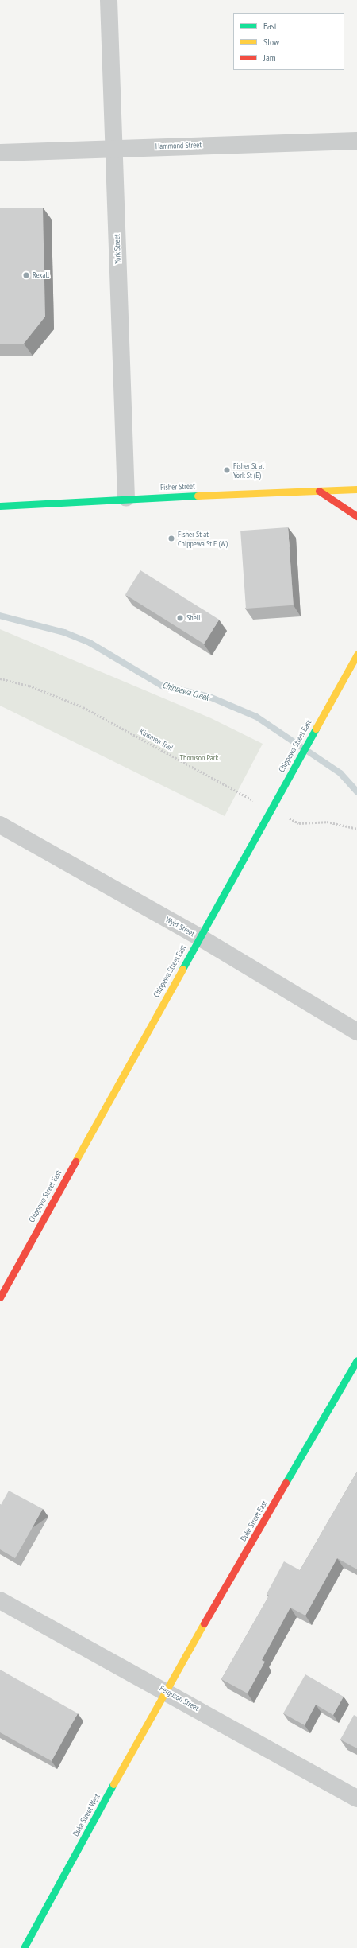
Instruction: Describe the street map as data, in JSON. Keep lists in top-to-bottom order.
{
  "streets": {
    "street": [
      "Hammond Street",
      "York Street",
      "Fisher Street",
      "Chippewa Street East",
      "Wyld Street",
      "Duke Street East",
      "Ferguson Street",
      "Duke Street West"
    ],
    "path": ["Kinsmen Trail"]
  },
  "crossings": [
    ["Hammond Street", "York Street"],
    ["York Street", "Fisher Street"],
    ["Kinsmen Trail", "Chippewa Street East"],
    ["Chippewa Street East", "Wyld Street"],
    ["Duke Street East", "Ferguson Street"],
    ["Duke Street East", "Duke Street West"],
    ["Ferguson Street", "Duke Street West"]
  ],
  "water": ["Chippewa Creek"],
  "parks": ["Thomson Park"],
  "places": [
    "Rexall",
    "Fisher St at York St (E)",
    "Fisher St at Chippewa St E (W)",
    "Shell"
  ],
  "legend": ["Fast", "Slow", "Jam"]
}
